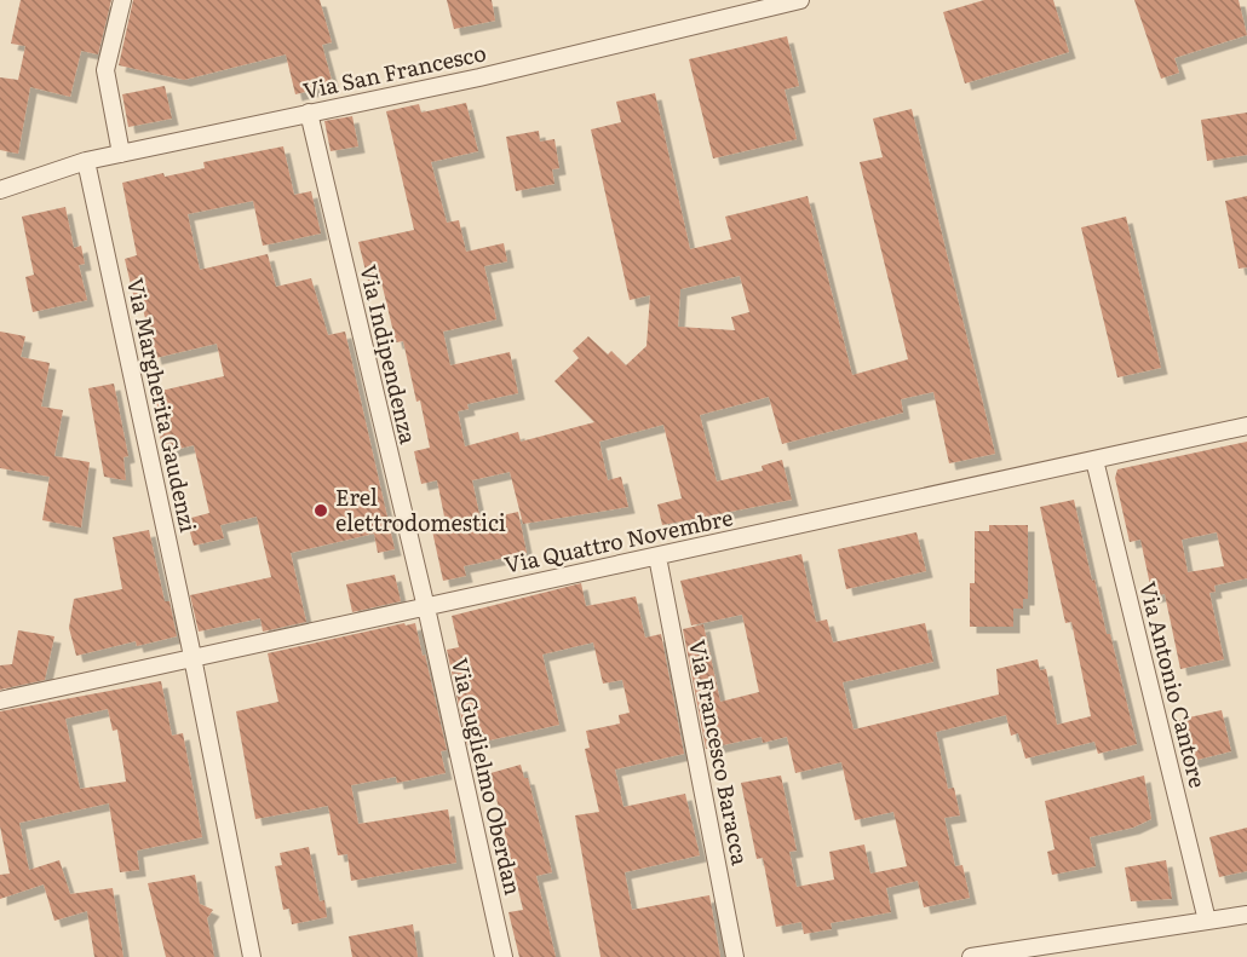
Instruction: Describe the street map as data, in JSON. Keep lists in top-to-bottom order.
{
  "streets": {
    "street": [
      "Via San Francesco",
      "Via Indipendenza",
      "Via Margherita Gaudenzi",
      "Via Quattro Novembre",
      "Via Antonio Cantore",
      "Via Francesco Baracca",
      "Via Guglielmo Oberdan"
    ]
  },
  "crossings": [
    ["Via San Francesco", "Via Indipendenza"],
    ["Via San Francesco", "Via Margherita Gaudenzi"],
    ["Via Indipendenza", "Via Quattro Novembre"],
    ["Via Indipendenza", "Via Guglielmo Oberdan"],
    ["Via Margherita Gaudenzi", "Via Quattro Novembre"],
    ["Via Quattro Novembre", "Via Antonio Cantore"],
    ["Via Quattro Novembre", "Via Francesco Baracca"],
    ["Via Quattro Novembre", "Via Guglielmo Oberdan"]
  ],
  "places": ["Erel elettrodomestici"]
}
